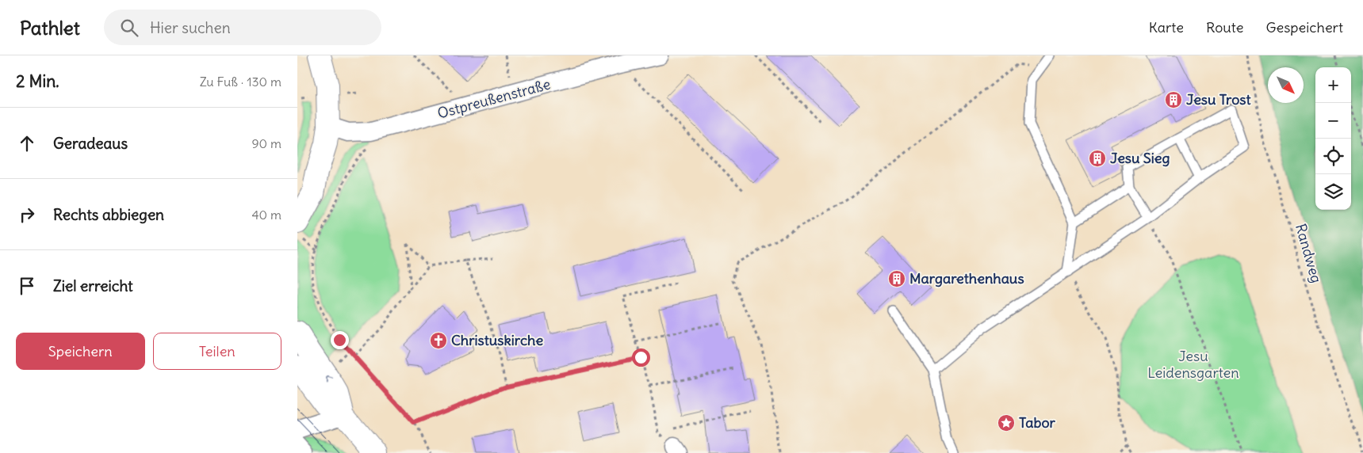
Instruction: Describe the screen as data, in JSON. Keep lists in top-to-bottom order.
{
  "streets": {
    "street": ["Ostpreußenstraße"],
    "path": ["Randweg"]
  },
  "parks": ["Jesu Leidensgarten"],
  "places": {
    "building": ["Jesu Trost", "Jesu Sieg", "Margarethenhaus"],
    "church": ["Christuskirche"],
    "place": ["Tabor"]
  },
  "north": "bottom right",
  "page": {
    "header": "Pathlet",
    "search": "Hier suchen",
    "nav": ["Karte", "Route", "Gespeichert"],
    "heading": ["2 Min.", "Zu Fuß · 130 m"],
    "map_buttons": ["+", "−"],
    "list": [
      ["Geradeaus", "90 m"],
      ["Rechts abbiegen", "40 m"],
      "Ziel erreicht"
    ],
    "buttons": ["Speichern", "Teilen"]
  }
}
